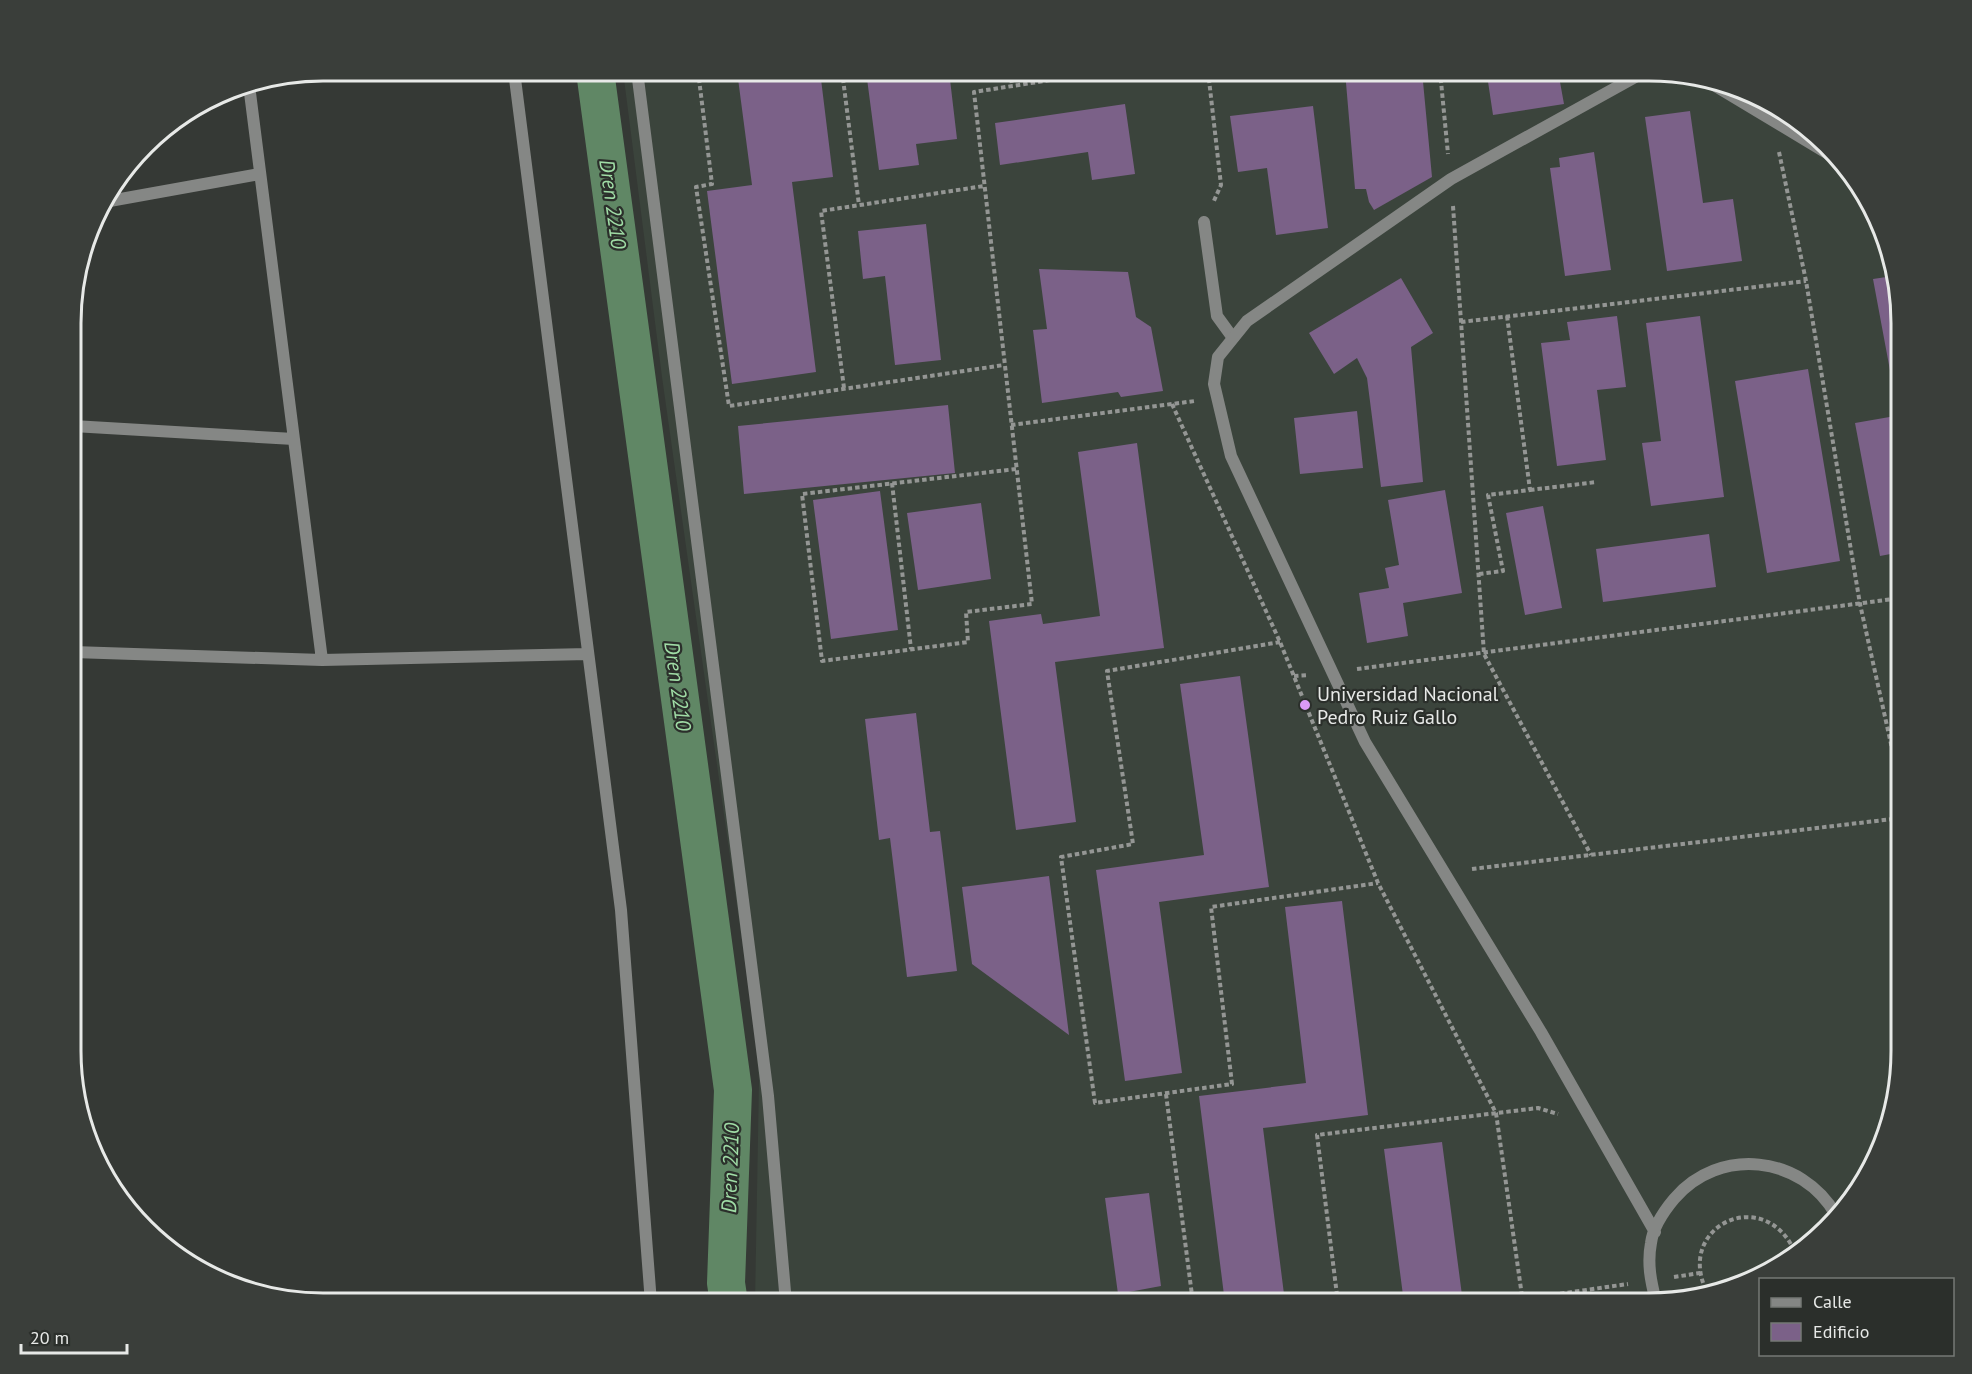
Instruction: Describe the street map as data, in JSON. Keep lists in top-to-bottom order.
{
  "water": ["Dren 2210"],
  "places": ["Universidad Nacional Pedro Ruiz Gallo"],
  "legend": ["Calle", "Edificio"],
  "scale_bar": "20 m"
}
